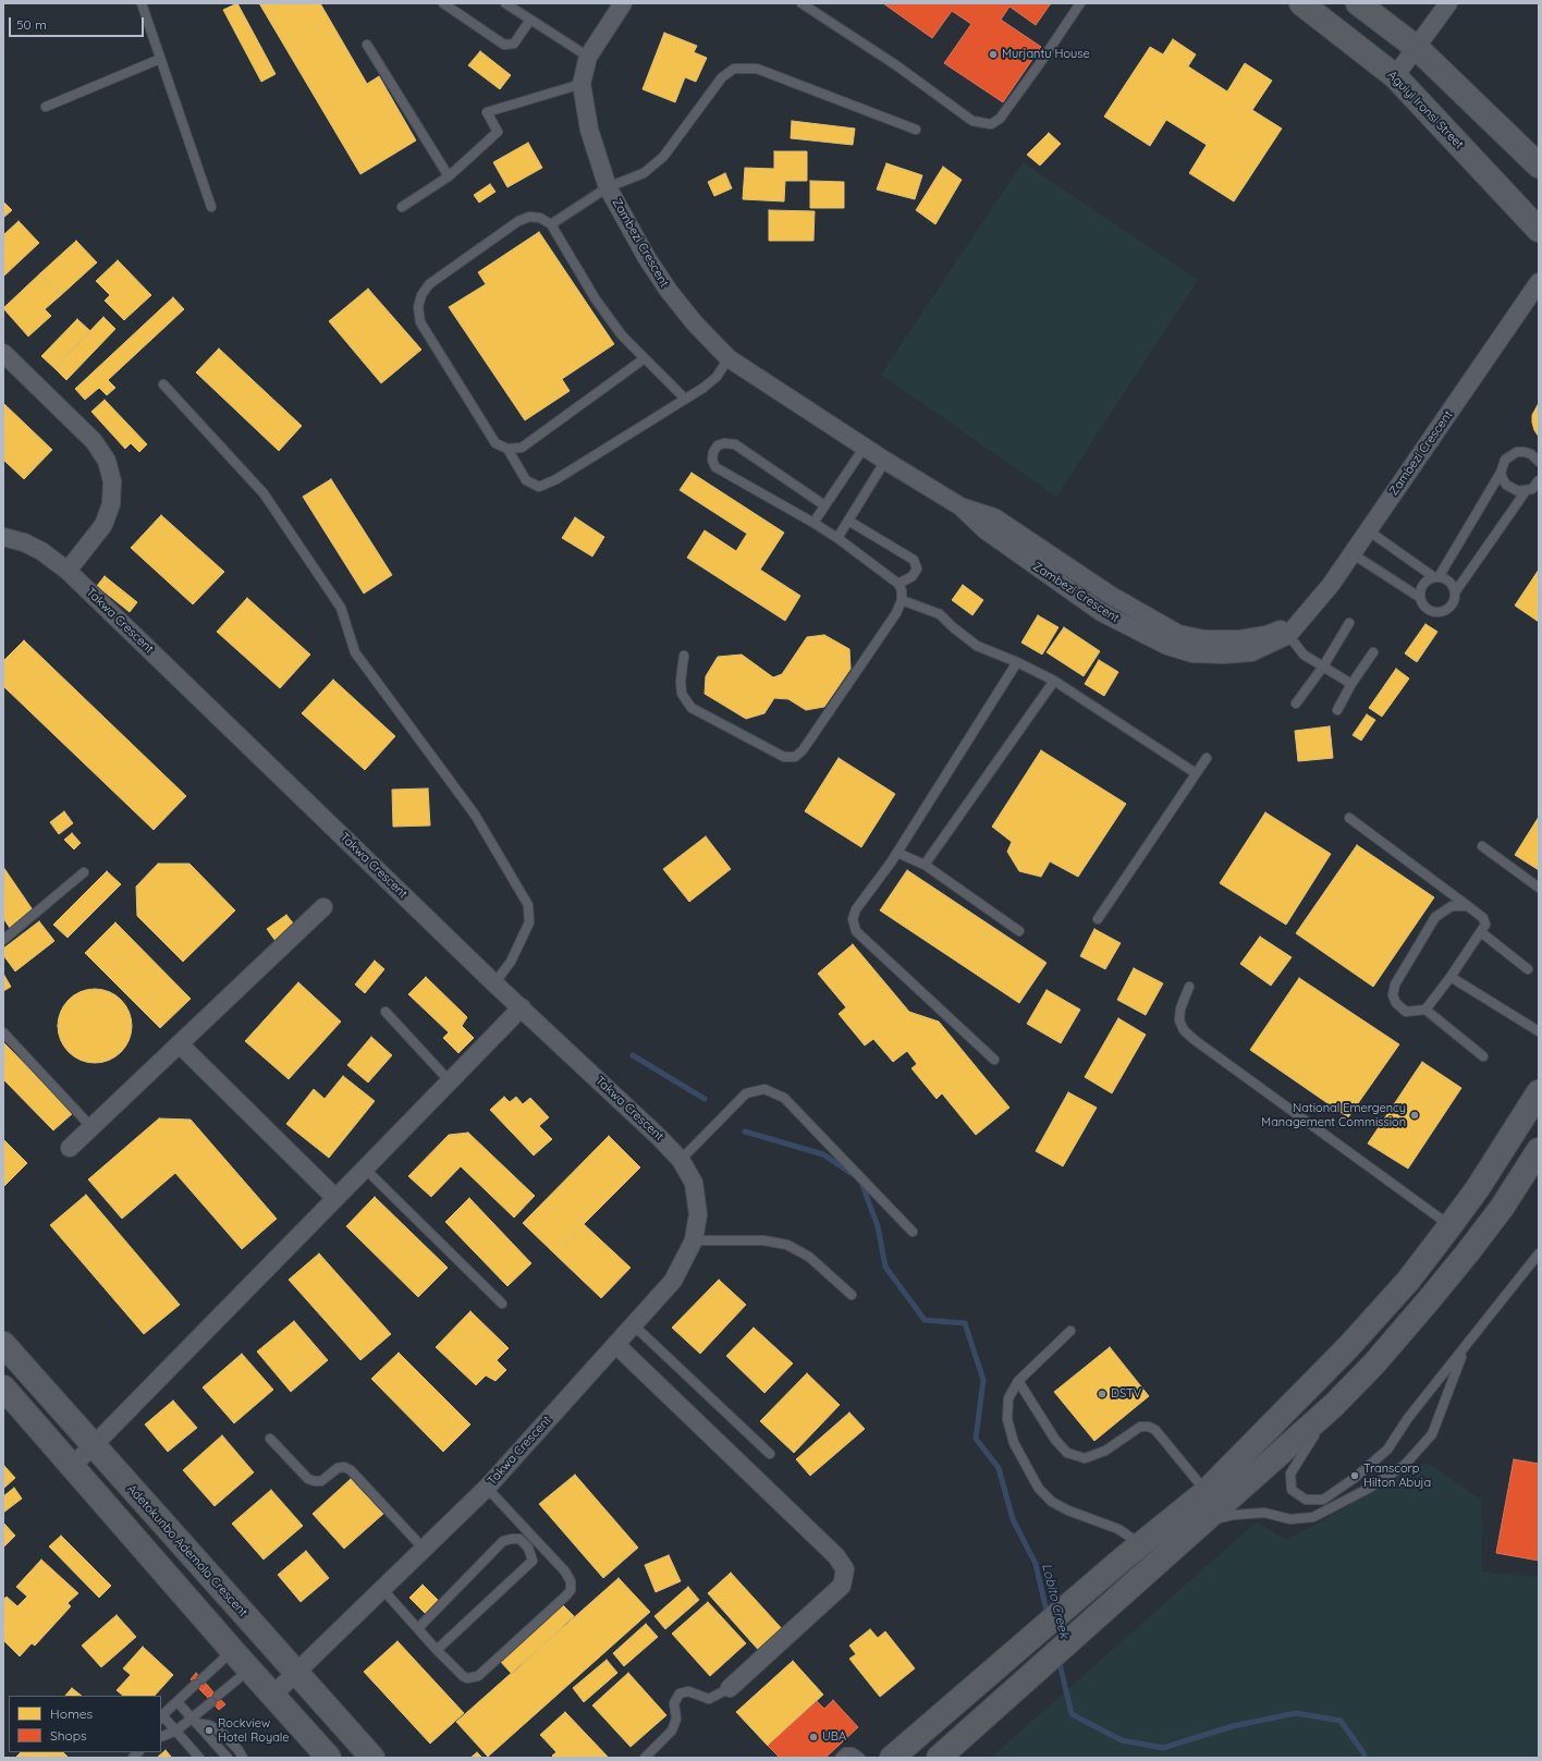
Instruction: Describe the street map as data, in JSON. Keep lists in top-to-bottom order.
{
  "streets": {
    "main road": ["Aguiyi Ironsi Street", "Adetokunbo Ademola Crescent"],
    "street": ["Zambezi Crescent", "Takwa Crescent"]
  },
  "crossings": [
    ["Takwa Crescent", "Adetokunbo Ademola Crescent"]
  ],
  "water": ["Lobito Creek"],
  "places": [
    "Murjantu House",
    "National Emergency Management Commission",
    "DSTV",
    "Transcorp Hilton Abuja",
    "Rockview Hotel Royale",
    "UBA"
  ],
  "legend": ["Homes", "Shops"],
  "scale_bar": "50 m"
}
